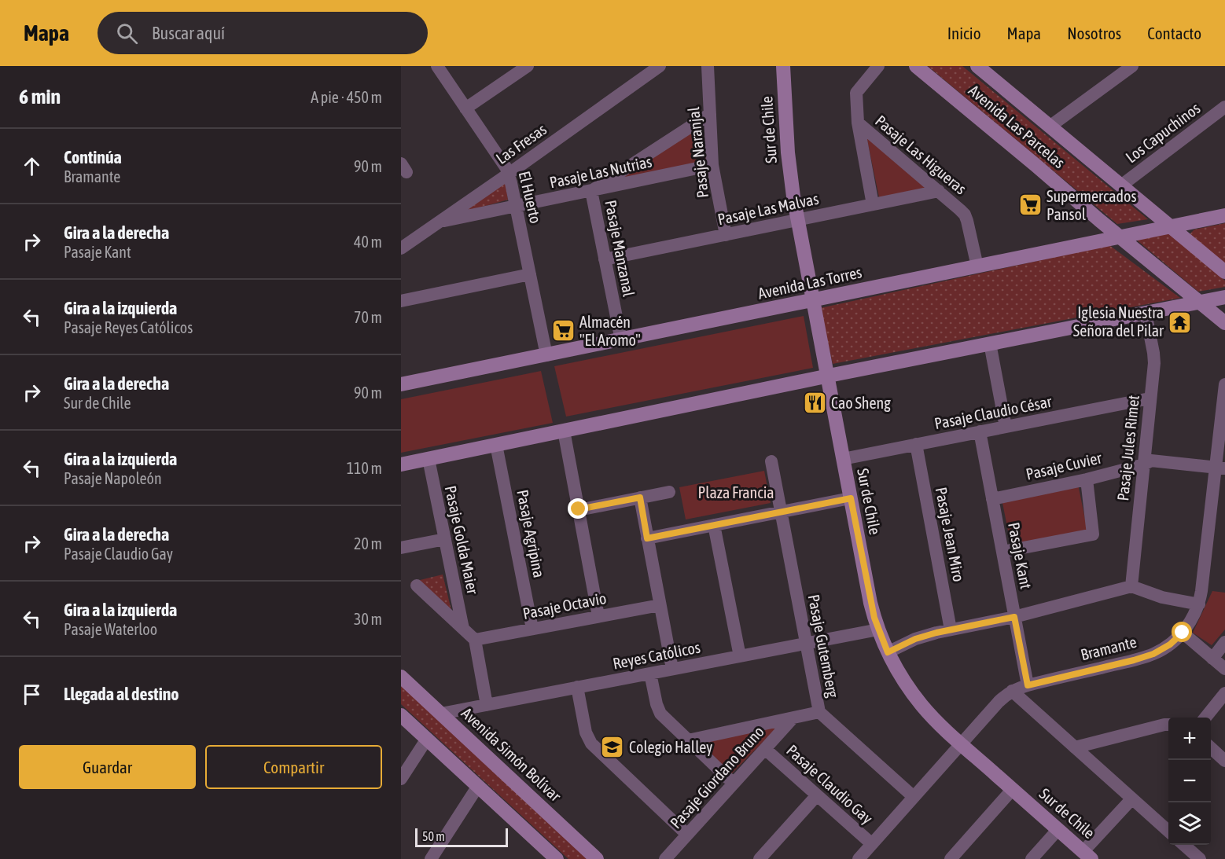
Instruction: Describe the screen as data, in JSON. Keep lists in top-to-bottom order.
{
  "streets": {
    "street": [
      "Avenida Las Parcelas",
      "Sur de Chile",
      "Los Capuchinos",
      "Las Fresas",
      "Pasaje Naranjal",
      "Pasaje Las Higueras",
      "Pasaje Las Nutrias",
      "El Huerto",
      "Pasaje Las Malvas",
      "Pasaje Manzanal",
      "Avenida Las Torres",
      "Pasaje Claudio César",
      "Pasaje Jules Rimet",
      "Pasaje Cuvier",
      "Pasaje Agripina",
      "Pasaje Jean Miro",
      "Pasaje Golda Maier",
      "Pasaje Kant",
      "Pasaje Octavio",
      "Pasaje Gutemberg",
      "Bramante",
      "Reyes Católicos",
      "Avenida Simón Bolívar",
      "Pasaje Giordano Bruno",
      "Pasaje Claudio Gay"
    ]
  },
  "crossings": [
    ["Avenida Las Parcelas", "Los Capuchinos"],
    ["Avenida Las Parcelas", "Avenida Las Torres"],
    ["Sur de Chile", "Pasaje Las Malvas"],
    ["Sur de Chile", "Avenida Las Torres"],
    ["Sur de Chile", "Pasaje Claudio César"],
    ["Sur de Chile", "Bramante"],
    ["Sur de Chile", "Reyes Católicos"],
    ["Las Fresas", "Pasaje Las Nutrias"],
    ["Las Fresas", "El Huerto"],
    ["Pasaje Naranjal", "Pasaje Las Nutrias"],
    ["Pasaje Naranjal", "Pasaje Las Malvas"],
    ["Pasaje Naranjal", "Pasaje Manzanal"],
    ["Pasaje Las Higueras", "Pasaje Las Malvas"],
    ["Pasaje Las Higueras", "Avenida Las Torres"],
    ["Pasaje Las Nutrias", "El Huerto"],
    ["Pasaje Las Nutrias", "Pasaje Manzanal"],
    ["El Huerto", "Avenida Las Torres"],
    ["Pasaje Las Malvas", "Pasaje Manzanal"],
    ["Pasaje Manzanal", "Avenida Las Torres"],
    ["Pasaje Claudio César", "Pasaje Jules Rimet"],
    ["Pasaje Claudio César", "Pasaje Jean Miro"],
    ["Pasaje Claudio César", "Pasaje Kant"],
    ["Pasaje Jules Rimet", "Pasaje Cuvier"],
    ["Pasaje Cuvier", "Pasaje Kant"],
    ["Pasaje Cuvier", "Bramante"],
    ["Pasaje Agripina", "Pasaje Octavio"],
    ["Pasaje Kant", "Bramante"],
    ["Pasaje Gutemberg", "Bramante"],
    ["Pasaje Gutemberg", "Reyes Católicos"],
    ["Bramante", "Pasaje Claudio Gay"],
    ["Reyes Católicos", "Avenida Simón Bolívar"],
    ["Pasaje Giordano Bruno", "Pasaje Claudio Gay"]
  ],
  "parks": ["Plaza Francia"],
  "places": {
    "supermarket": ["Supermercados Pansol", "Almacén \"El Aromo\""],
    "temple": ["Iglesia Nuestra Señora del Pilar"],
    "restaurant": ["Cao Sheng"],
    "school or university": ["Colegio Halley"]
  },
  "scale_bar": "50 m",
  "page": {
    "header": "Mapa",
    "search": "Buscar aquí",
    "nav": [
      "Inicio",
      "Mapa",
      "Nosotros",
      "Contacto"
    ],
    "heading": ["6 min", "A pie · 450 m"],
    "list": [
      ["Continúa", "Bramante", "90 m"],
      ["Gira a la derecha", "Pasaje Kant", "40 m"],
      ["Gira a la izquierda", "Pasaje Reyes Católicos", "70 m"],
      ["Gira a la derecha", "Sur de Chile", "90 m"],
      ["Gira a la izquierda", "Pasaje Napoleón", "110 m"],
      ["Gira a la derecha", "Pasaje Claudio Gay", "20 m"],
      ["Gira a la izquierda", "Pasaje Waterloo", "30 m"],
      "Llegada al destino"
    ],
    "map_buttons": ["+", "−"],
    "buttons": ["Guardar", "Compartir"],
    "scale": "50 m"
  }
}
